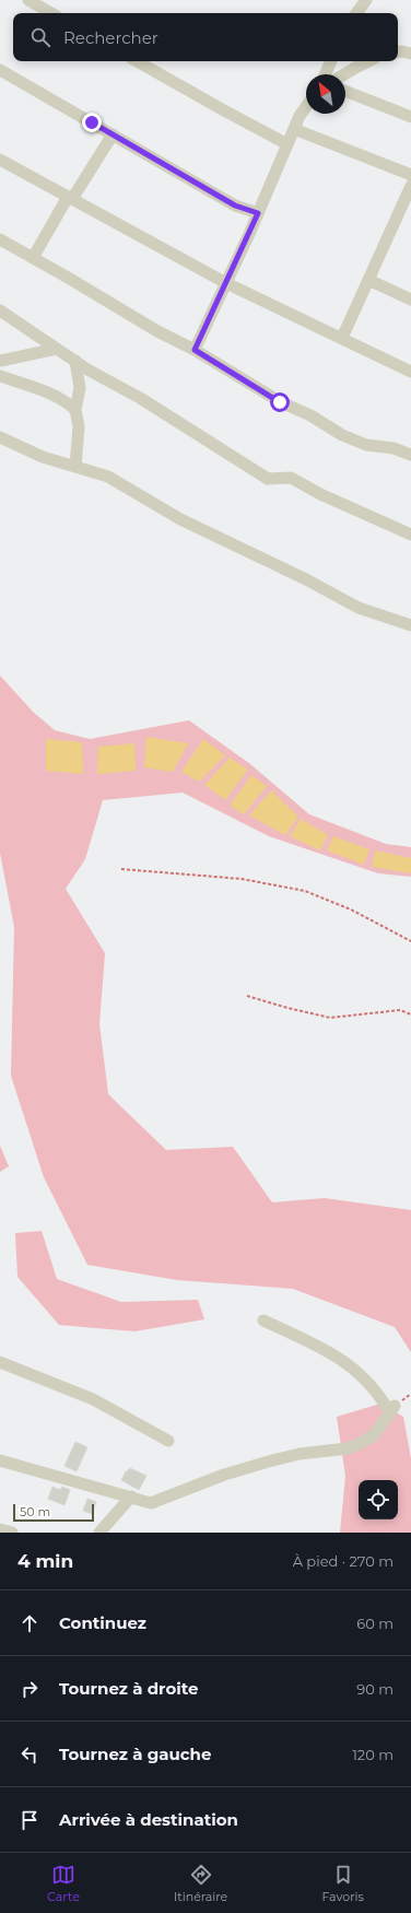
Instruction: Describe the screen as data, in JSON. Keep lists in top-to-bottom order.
{
  "scale_bar": "50 m",
  "north": "top left",
  "page": {
    "search": "Rechercher",
    "scale": "50 m",
    "heading": ["4 min", "À pied · 270 m"],
    "list": [
      ["Continuez", "60 m"],
      ["Tournez à droite", "90 m"],
      ["Tournez à gauche", "120 m"],
      "Arrivée à destination"
    ],
    "nav": ["Carte", "Itinéraire", "Favoris"]
  }
}
